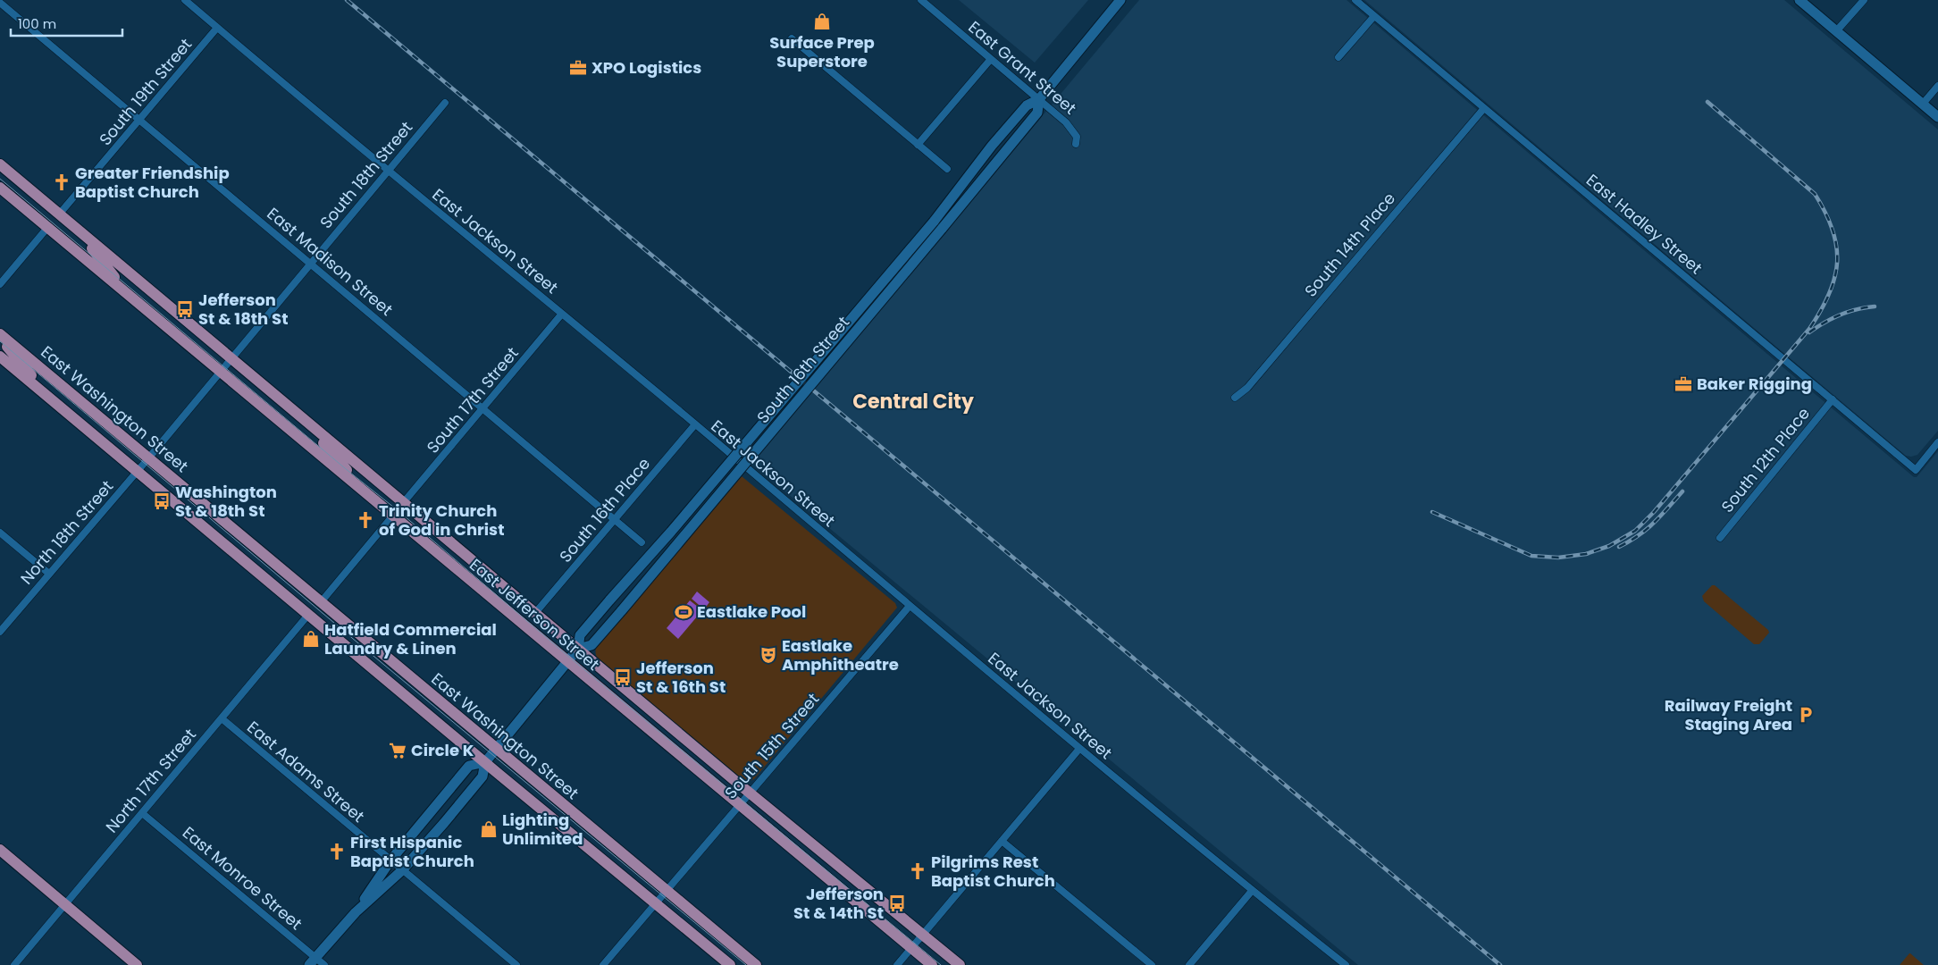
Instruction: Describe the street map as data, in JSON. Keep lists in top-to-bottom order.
{
  "streets": {
    "main road": ["South 16th Street", "East Washington Street", "East Jefferson Street"],
    "street": [
      "East Grant Street",
      "South 19th Street",
      "South 18th Street",
      "East Hadley Street",
      "East Jackson Street",
      "South 14th Place",
      "East Madison Street",
      "South 17th Street",
      "South 12th Place",
      "South 16th Place",
      "North 18th Street",
      "South 15th Street",
      "East Adams Street",
      "North 17th Street",
      "East Monroe Street"
    ]
  },
  "crossings": [
    ["East Grant Street", "South 16th Street"],
    ["South 19th Street", "East Jackson Street"],
    ["South 19th Street", "East Madison Street"],
    ["South 19th Street", "East Jefferson Street"],
    ["South 18th Street", "East Jackson Street"],
    ["South 18th Street", "East Madison Street"],
    ["South 18th Street", "East Washington Street"],
    ["South 18th Street", "North 18th Street"],
    ["South 18th Street", "East Jefferson Street"],
    ["East Hadley Street", "South 14th Place"],
    ["East Hadley Street", "South 12th Place"],
    ["East Jackson Street", "South 17th Street"],
    ["East Jackson Street", "South 16th Place"],
    ["East Jackson Street", "South 15th Street"],
    ["East Madison Street", "South 17th Street"],
    ["East Madison Street", "South 16th Place"],
    ["South 16th Street", "East Washington Street"],
    ["South 16th Street", "East Jefferson Street"],
    ["South 17th Street", "East Jefferson Street"],
    ["East Washington Street", "North 18th Street"],
    ["East Washington Street", "South 15th Street"],
    ["East Washington Street", "North 17th Street"],
    ["South 16th Place", "East Jefferson Street"],
    ["East Jefferson Street", "South 15th Street"],
    ["East Adams Street", "North 17th Street"],
    ["North 17th Street", "East Monroe Street"]
  ],
  "districts": ["Central City"],
  "places": {
    "shop": ["Surface Prep Superstore", "Hatfield Commercial Laundry & Linen", "Lighting Unlimited"],
    "office": ["XPO Logistics", "Baker Rigging"],
    "church": [
      "Greater Friendship Baptist Church",
      "Trinity Church of God in Christ",
      "First Hispanic Baptist Church",
      "Pilgrims Rest Baptist Church"
    ],
    "bus stop": [
      "Jefferson St & 18th St",
      "Washington St & 18th St",
      "Jefferson St & 16th St",
      "Jefferson St & 14th St"
    ],
    "sports": ["Eastlake Pool"],
    "theatre": ["Eastlake Amphitheatre"],
    "parking": ["Railway Freight Staging Area"],
    "supermarket": ["Circle K"]
  },
  "scale_bar": "100 m"
}
